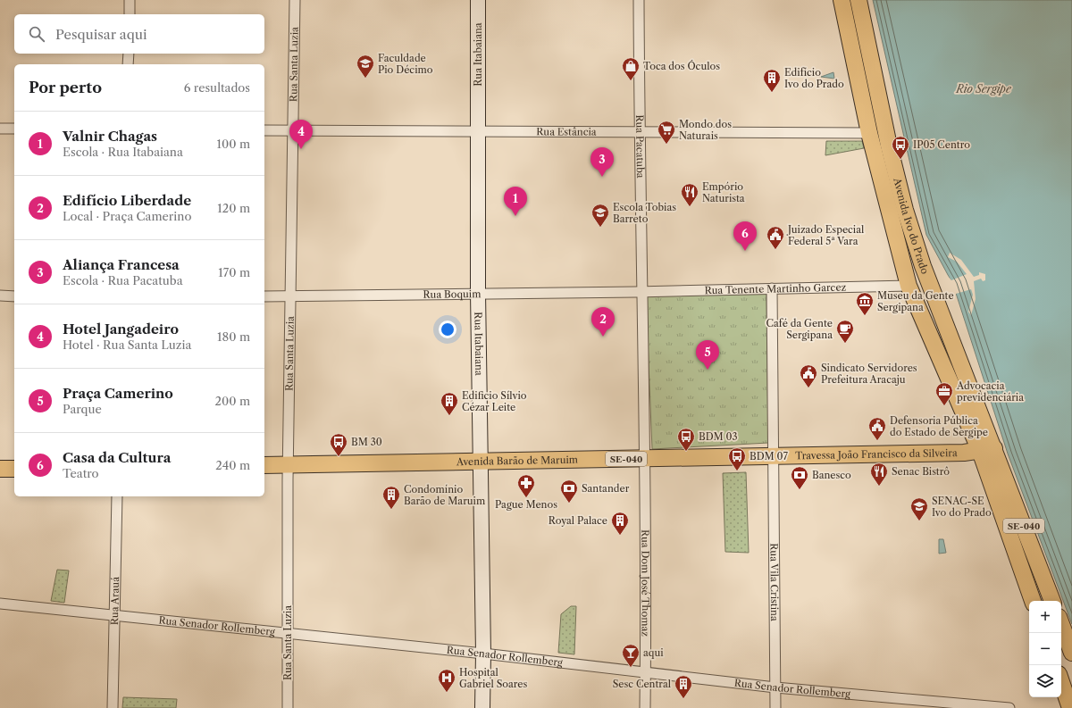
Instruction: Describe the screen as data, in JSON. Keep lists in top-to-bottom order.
{
  "streets": {
    "main road": [
      "Rua Itabaiana",
      "Avenida Ivo do Prado",
      "Travessa João Francisco da Silveira",
      "SE-040",
      "Avenida Barão de Maruim"
    ],
    "street": [
      "Rua Santa Luzia",
      "Rua Estância",
      "Rua Pacatuba",
      "Rua Tenente Martinho Garcez",
      "Rua Boquim",
      "Rua Vila Cristina",
      "Rua Dom José Thomaz",
      "Rua Arauá",
      "Rua Senador Rollemberg"
    ]
  },
  "crossings": [
    ["Rua Itabaiana", "Rua Estância"],
    ["Rua Itabaiana", "Rua Boquim"],
    ["Rua Itabaiana", "Avenida Barão de Maruim"],
    ["Rua Itabaiana", "Rua Senador Rollemberg"],
    ["Rua Santa Luzia", "Rua Estância"],
    ["Rua Santa Luzia", "Rua Boquim"],
    ["Rua Santa Luzia", "Avenida Barão de Maruim"],
    ["Rua Santa Luzia", "Rua Senador Rollemberg"],
    ["Rua Estância", "Rua Pacatuba"],
    ["Rua Estância", "Avenida Ivo do Prado"],
    ["Rua Pacatuba", "Rua Tenente Martinho Garcez"],
    ["Rua Pacatuba", "Rua Boquim"],
    ["Rua Pacatuba", "Avenida Barão de Maruim"],
    ["Rua Pacatuba", "Rua Dom José Thomaz"],
    ["Avenida Ivo do Prado", "Rua Tenente Martinho Garcez"],
    ["Avenida Ivo do Prado", "Travessa João Francisco da Silveira"],
    ["Rua Tenente Martinho Garcez", "Rua Boquim"],
    ["Rua Tenente Martinho Garcez", "Rua Vila Cristina"],
    ["Travessa João Francisco da Silveira", "Avenida Barão de Maruim"],
    ["Travessa João Francisco da Silveira", "Rua Vila Cristina"],
    ["Avenida Barão de Maruim", "Rua Vila Cristina"],
    ["Avenida Barão de Maruim", "Rua Dom José Thomaz"],
    ["Rua Vila Cristina", "Rua Senador Rollemberg"],
    ["Rua Dom José Thomaz", "Rua Senador Rollemberg"],
    ["Rua Arauá", "Rua Senador Rollemberg"]
  ],
  "water": ["Rio Sergipe"],
  "places": {
    "school or university": ["Faculdade Pio Décimo", "Escola Tobias Barreto", "SENAC-SE Ivo do Prado"],
    "shop": ["Toca dos Óculos"],
    "building": [
      "Edifício Ivo do Prado",
      "Edificio Sílvio Cézar Leite",
      "Condomínio Barão de Maruim",
      "Royal Palace",
      "Sesc Central"
    ],
    "supermarket": ["Mondo dos Naturais"],
    "bus stop": [
      "IP05 Centro",
      "BDM 03",
      "BM 30",
      "BDM 07"
    ],
    "restaurant": ["Empório Naturista", "Senac Bistrô"],
    "public building": ["Juizado Especial Federal 5ª Vara", "Sindicato Servidores Prefeitura Aracaju", "Defensoria Pública do Estado de Sergipe"],
    "museum": ["Museu da Gente Sergipana"],
    "cafe": ["Café da Gente Sergipana"],
    "office": ["Advocacia previdenciária"],
    "bank": ["Banesco", "Santander"],
    "pharmacy": ["Pague Menos"],
    "bar": ["aqui"],
    "hospital": ["Hospital Gabriel Soares"]
  },
  "page": {
    "search": "Pesquisar aqui",
    "heading": ["Por perto", "6 resultados"],
    "list": [
      {
        "mark": "1",
        "name": "Valnir Chagas",
        "note": "Escola · Rua Itabaiana",
        "value": "100 m"
      },
      {
        "mark": "2",
        "name": "Edifício Liberdade",
        "note": "Local · Praça Camerino",
        "value": "120 m"
      },
      {
        "mark": "3",
        "name": "Aliança Francesa",
        "note": "Escola · Rua Pacatuba",
        "value": "170 m"
      },
      {
        "mark": "4",
        "name": "Hotel Jangadeiro",
        "note": "Hotel · Rua Santa Luzia",
        "value": "180 m"
      },
      {
        "mark": "5",
        "name": "Praça Camerino",
        "note": "Parque",
        "value": "200 m"
      },
      {
        "mark": "6",
        "name": "Casa da Cultura",
        "note": "Teatro",
        "value": "240 m"
      }
    ],
    "pins": [
      "4",
      "3",
      "1",
      "6",
      "2",
      "5"
    ],
    "map_buttons": ["+", "−"]
  }
}
